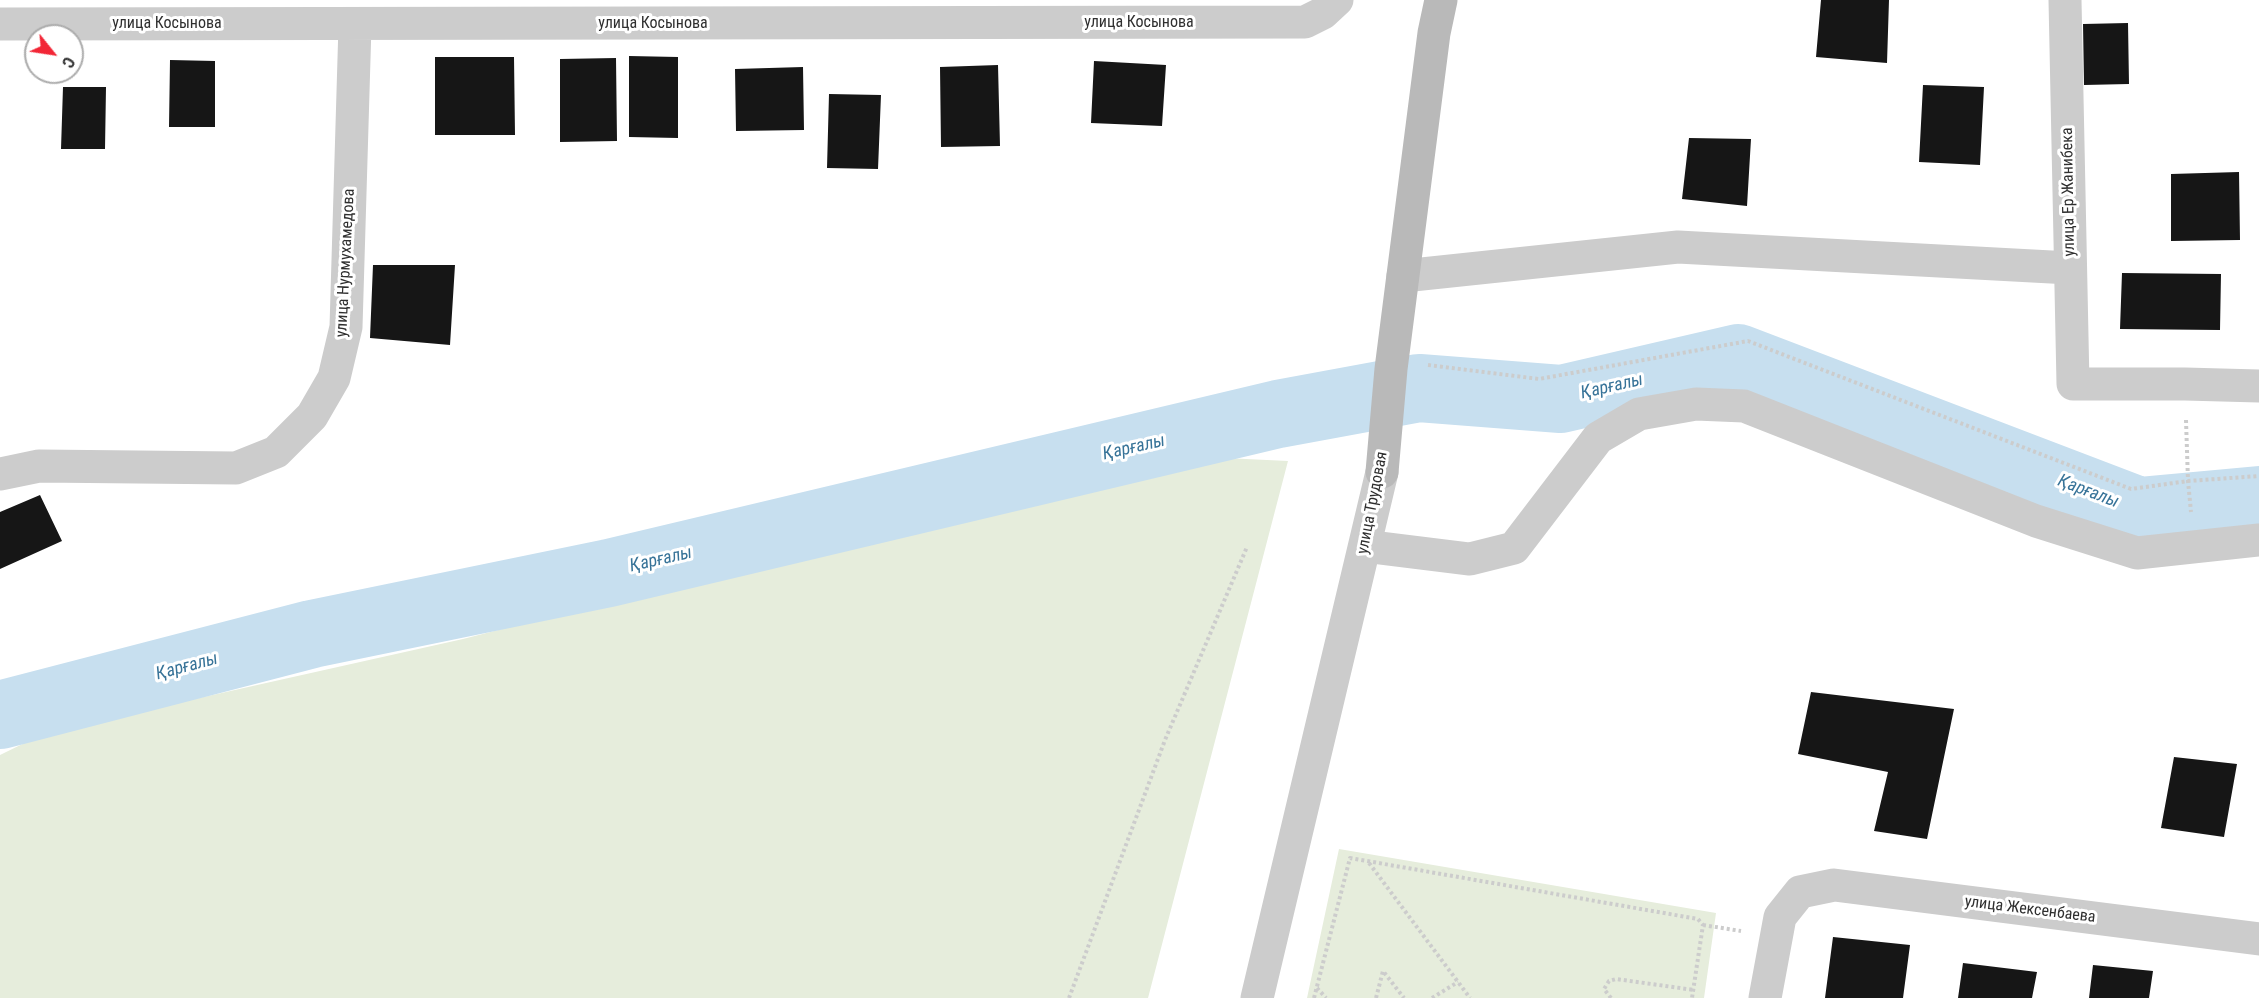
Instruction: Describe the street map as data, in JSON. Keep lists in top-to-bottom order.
{
  "streets": {
    "street": [
      "улица Косынова",
      "улица Ер Жанибека",
      "улица Нурмухамедова",
      "улица Трудовая",
      "улица Жексенбаева"
    ]
  },
  "crossings": [
    ["улица Косынова", "улица Нурмухамедова"]
  ],
  "water": ["Қарғалы"],
  "north": "bottom right"
}
